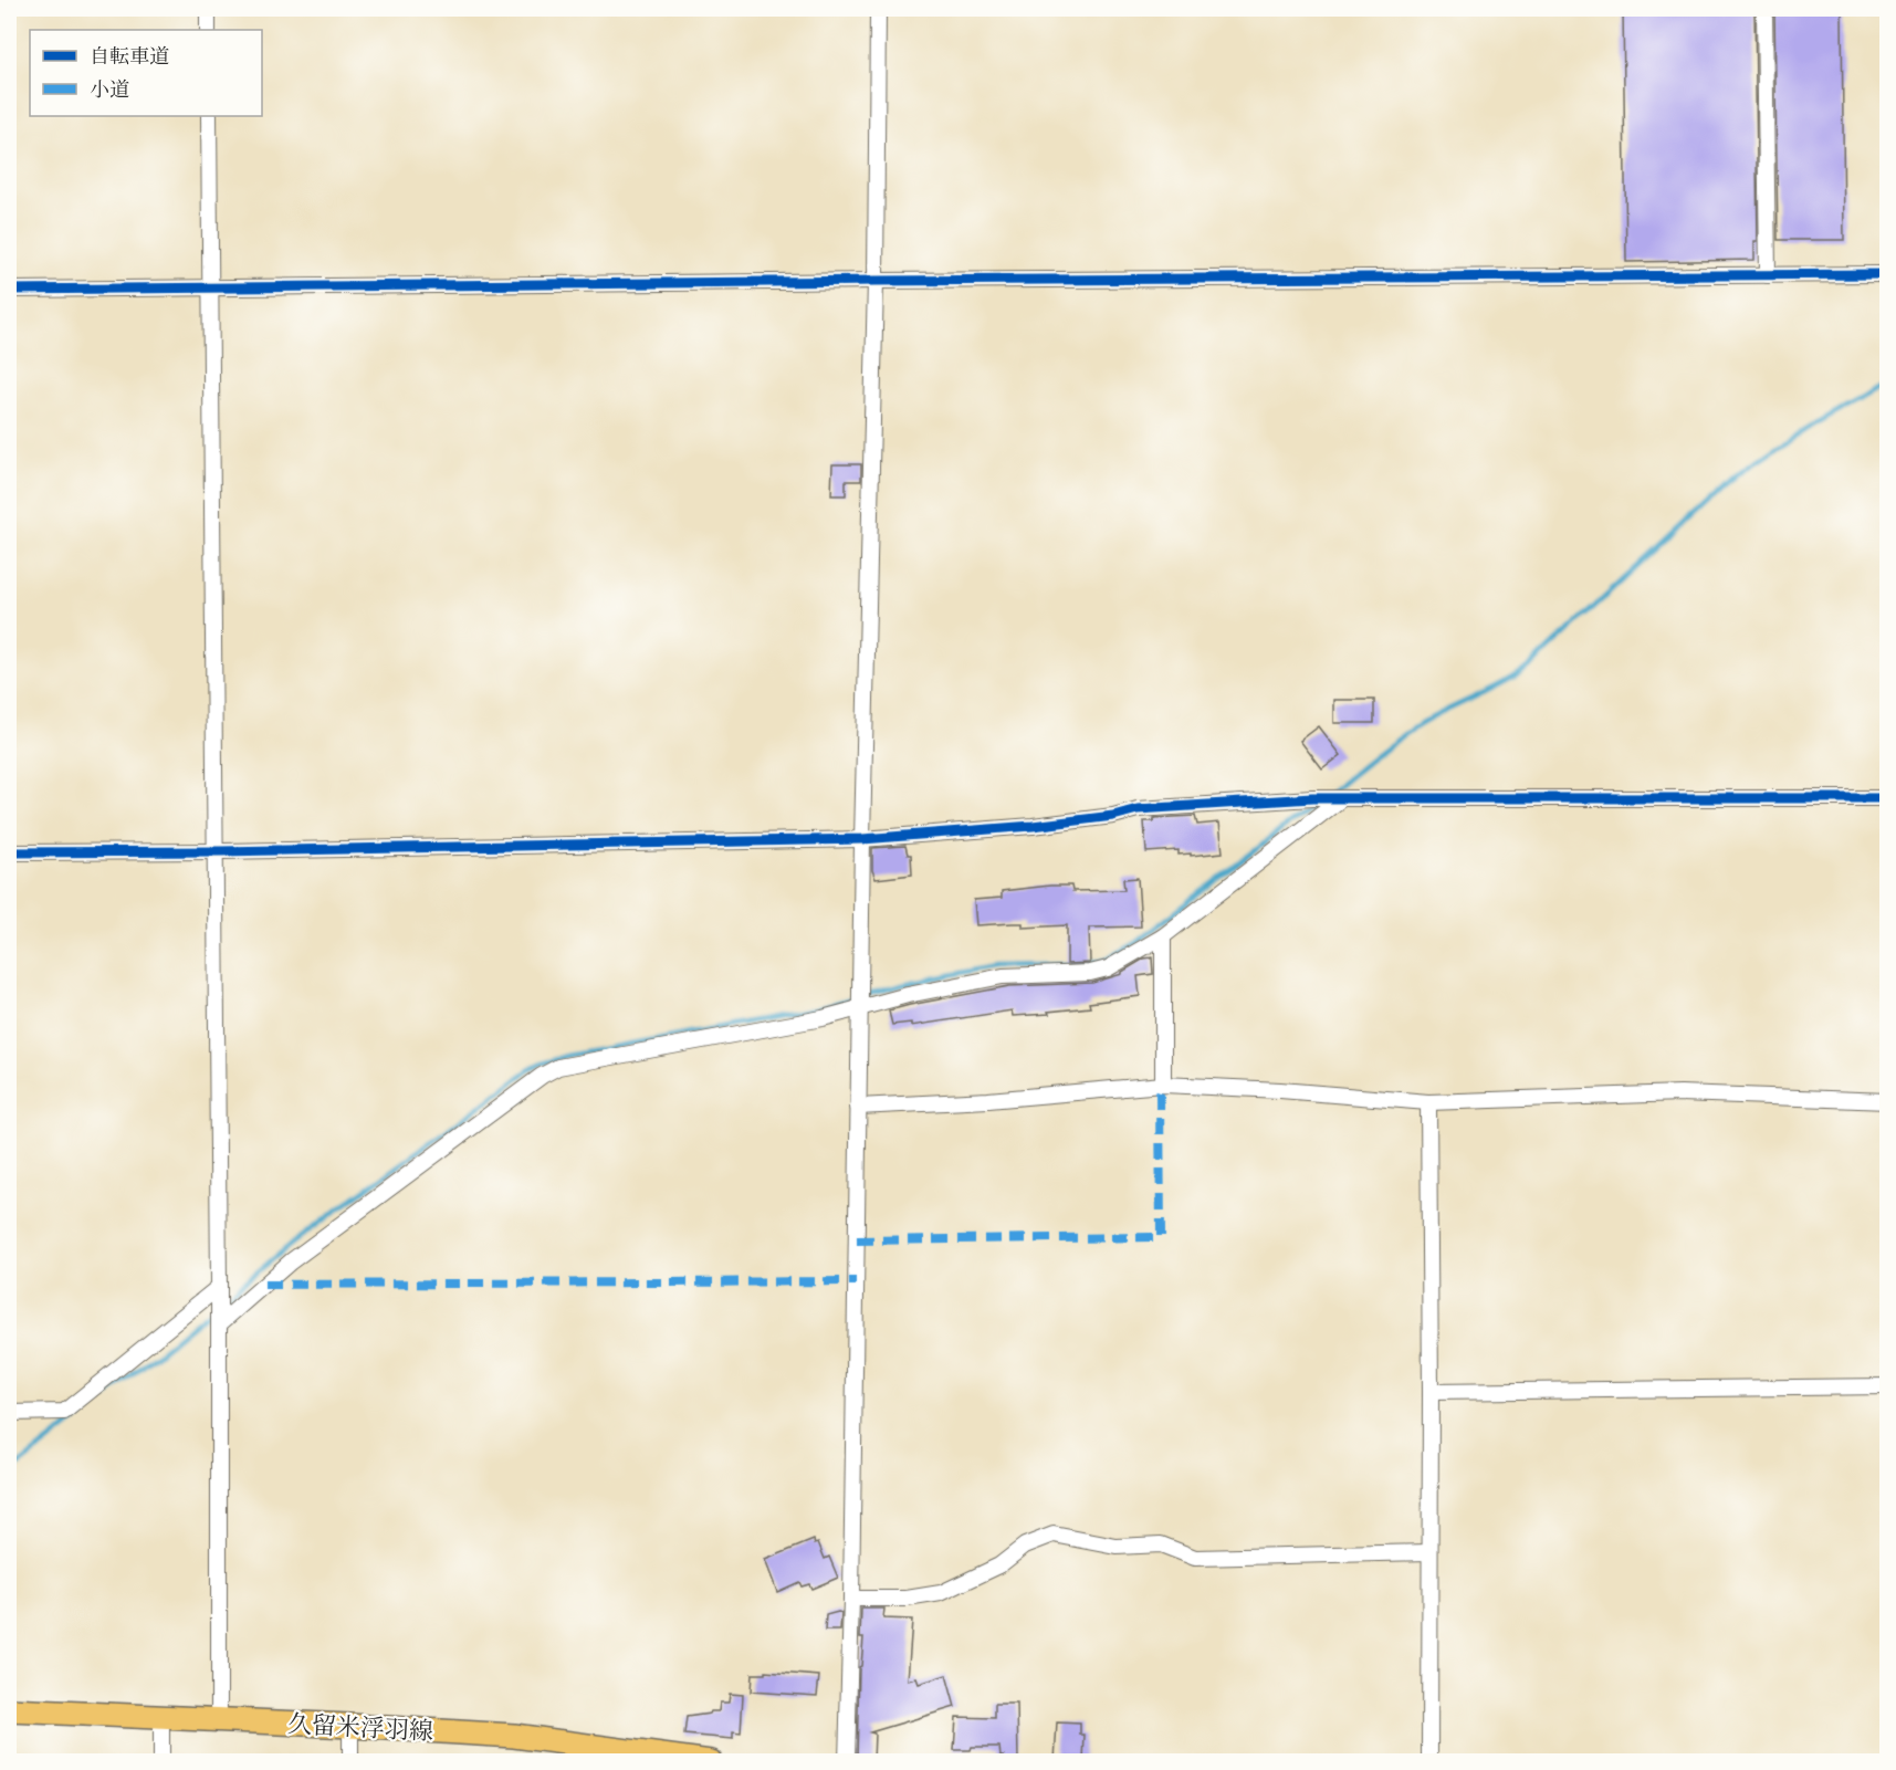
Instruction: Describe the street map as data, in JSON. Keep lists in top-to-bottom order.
{
  "streets": {
    "main road": ["久留米浮羽線"]
  },
  "legend": ["自転車道", "小道"]
}
